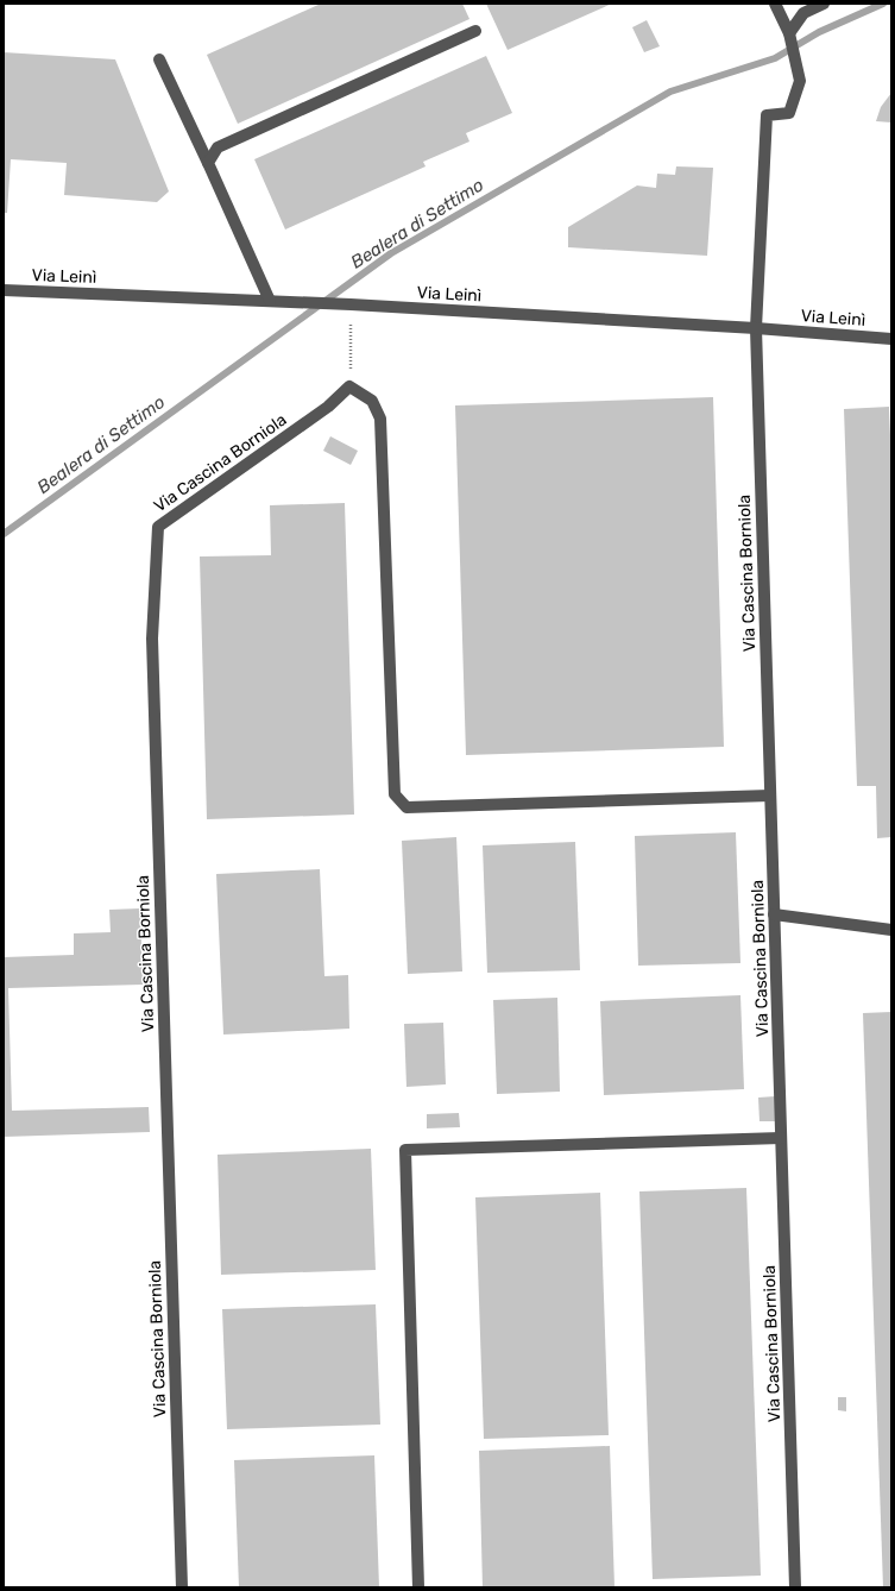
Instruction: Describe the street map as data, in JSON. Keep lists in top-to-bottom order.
{
  "streets": {
    "street": ["Via Leinì", "Via Cascina Borniola"]
  },
  "crossings": [
    ["Via Leinì", "Via Cascina Borniola"]
  ],
  "water": ["Bealera di Settimo"]
}
